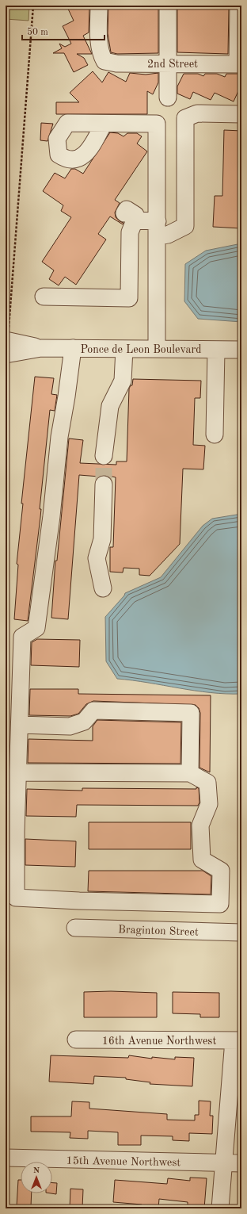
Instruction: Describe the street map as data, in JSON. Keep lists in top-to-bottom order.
{
  "streets": {
    "street": [
      "2nd Street",
      "Ponce de Leon Boulevard",
      "Braginton Street",
      "16th Avenue Northwest",
      "15th Avenue Northwest"
    ]
  },
  "scale_bar": "50 m",
  "north": "top"
}
